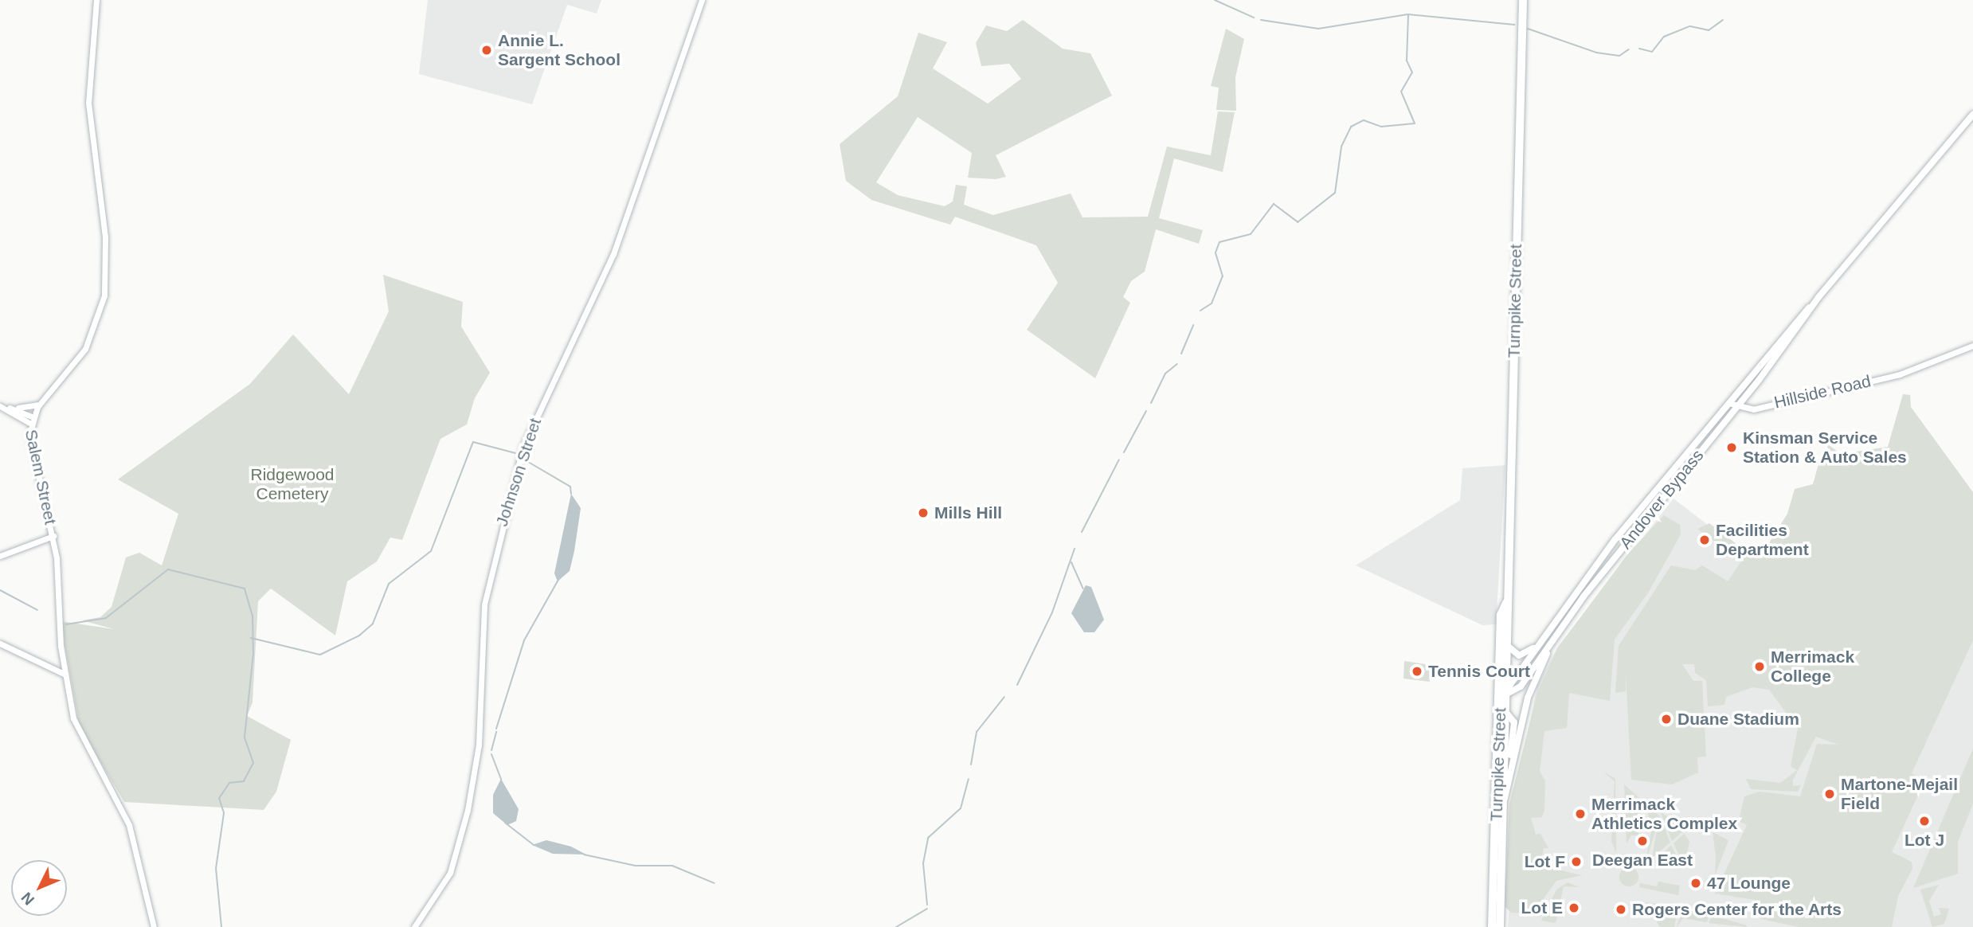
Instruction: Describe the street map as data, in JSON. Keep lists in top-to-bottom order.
{
  "streets": {
    "highway": ["Turnpike Street"],
    "main road": ["Andover Bypass"],
    "street": ["Hillside Road", "Johnson Street", "Salem Street"]
  },
  "crossings": [
    ["Turnpike Street", "Andover Bypass"],
    ["Hillside Road", "Andover Bypass"]
  ],
  "parks": ["Ridgewood Cemetery"],
  "places": [
    "Annie L. Sargent School",
    "Kinsman Service Station & Auto Sales",
    "Mills Hill",
    "Facilities Department",
    "Merrimack College",
    "Tennis Court",
    "Duane Stadium",
    "Martone-Mejail Field",
    "Merrimack Athletics Complex",
    "Lot J",
    "Deegan East",
    "Lot F",
    "47 Lounge",
    "Lot E",
    "Rogers Center for the Arts"
  ],
  "north": "bottom left"
}
